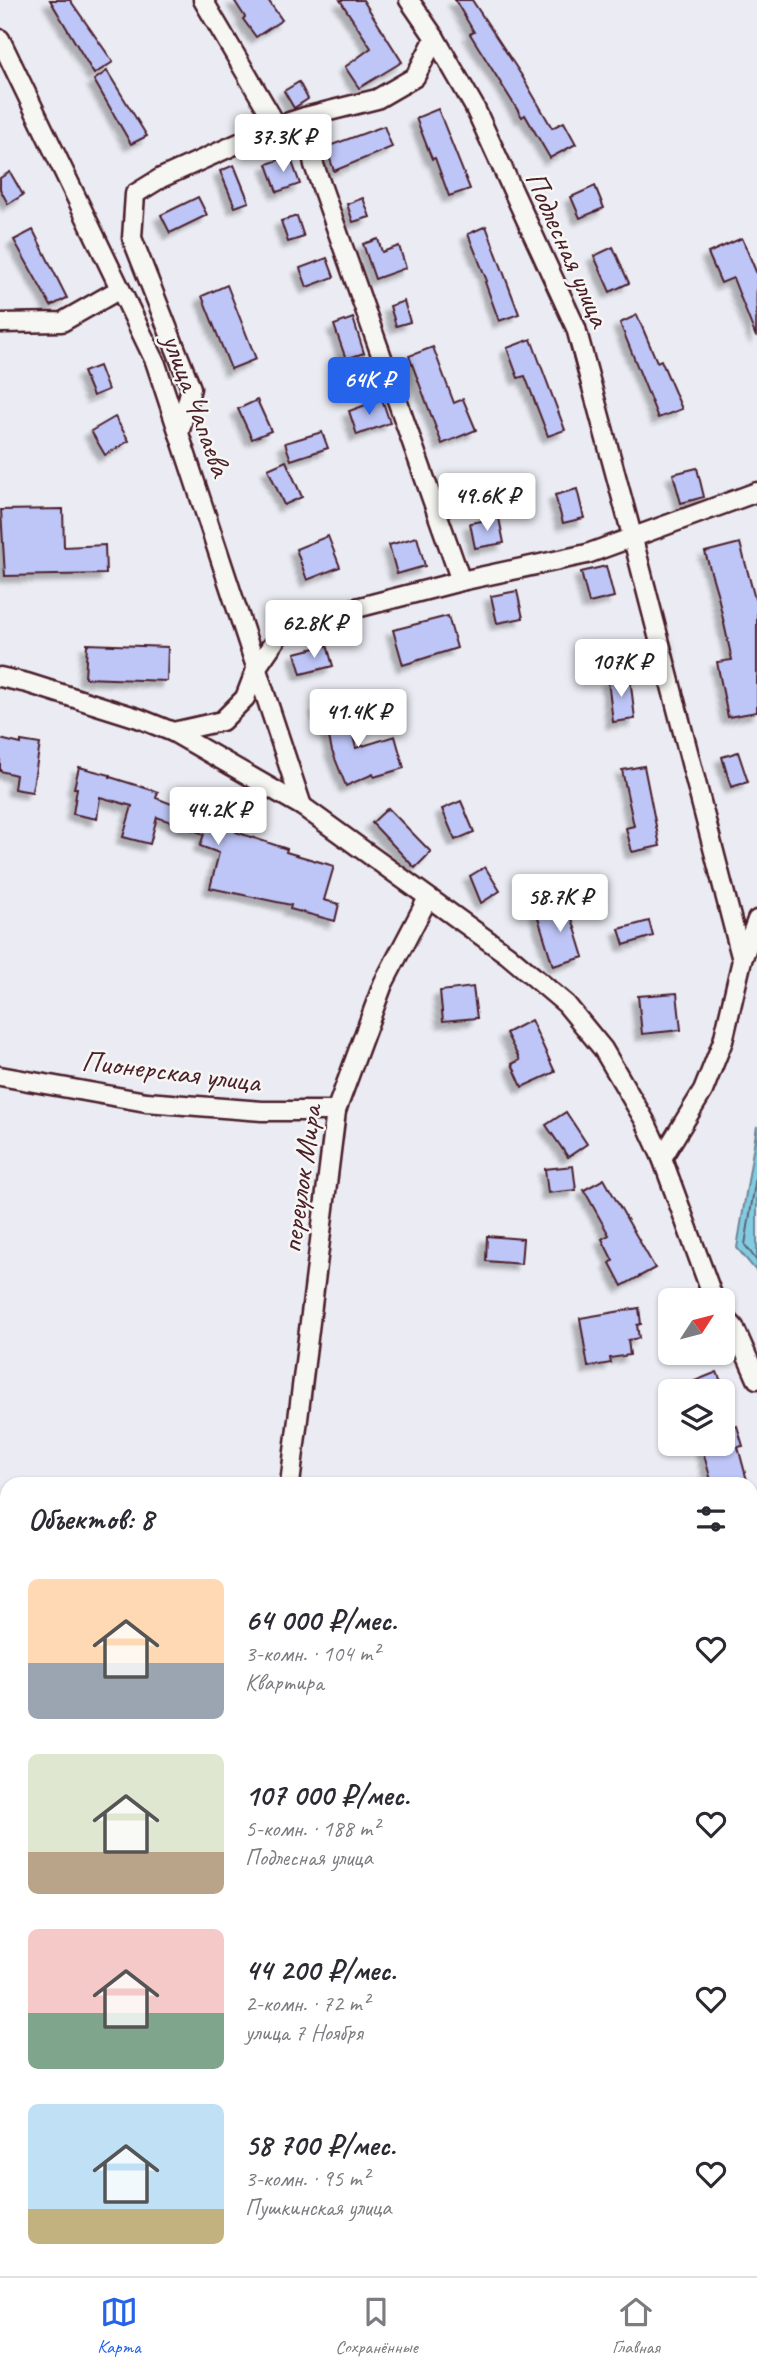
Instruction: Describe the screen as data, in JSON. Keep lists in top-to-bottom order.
{
  "streets": {
    "street": [
      "Подлесная улица",
      "улица Чапаева",
      "Пионерская улица",
      "переулок Мира"
    ]
  },
  "crossings": [
    ["Пионерская улица", "переулок Мира"]
  ],
  "north": "top right",
  "page": {
    "price": [
      "37.3K ₽",
      "64K ₽",
      "49.6K ₽",
      "62.8K ₽",
      "107K ₽",
      "41.4K ₽",
      "44.2K ₽",
      "58.7K ₽"
    ],
    "heading": "Объектов: 8",
    "list": [
      {
        "name": "64 000 ₽/мес.",
        "note": "3-комн. · 104 m² · Квартира"
      },
      {
        "name": "107 000 ₽/мес.",
        "note": "5-комн. · 188 m² · Подлесная улица"
      },
      {
        "name": "44 200 ₽/мес.",
        "note": "2-комн. · 72 m² · улица 7 Ноября"
      },
      {
        "name": "58 700 ₽/мес.",
        "note": "3-комн. · 95 m² · Пушкинская улица"
      }
    ],
    "tabs": ["Карта", "Сохранённые", "Главная"]
  }
}
